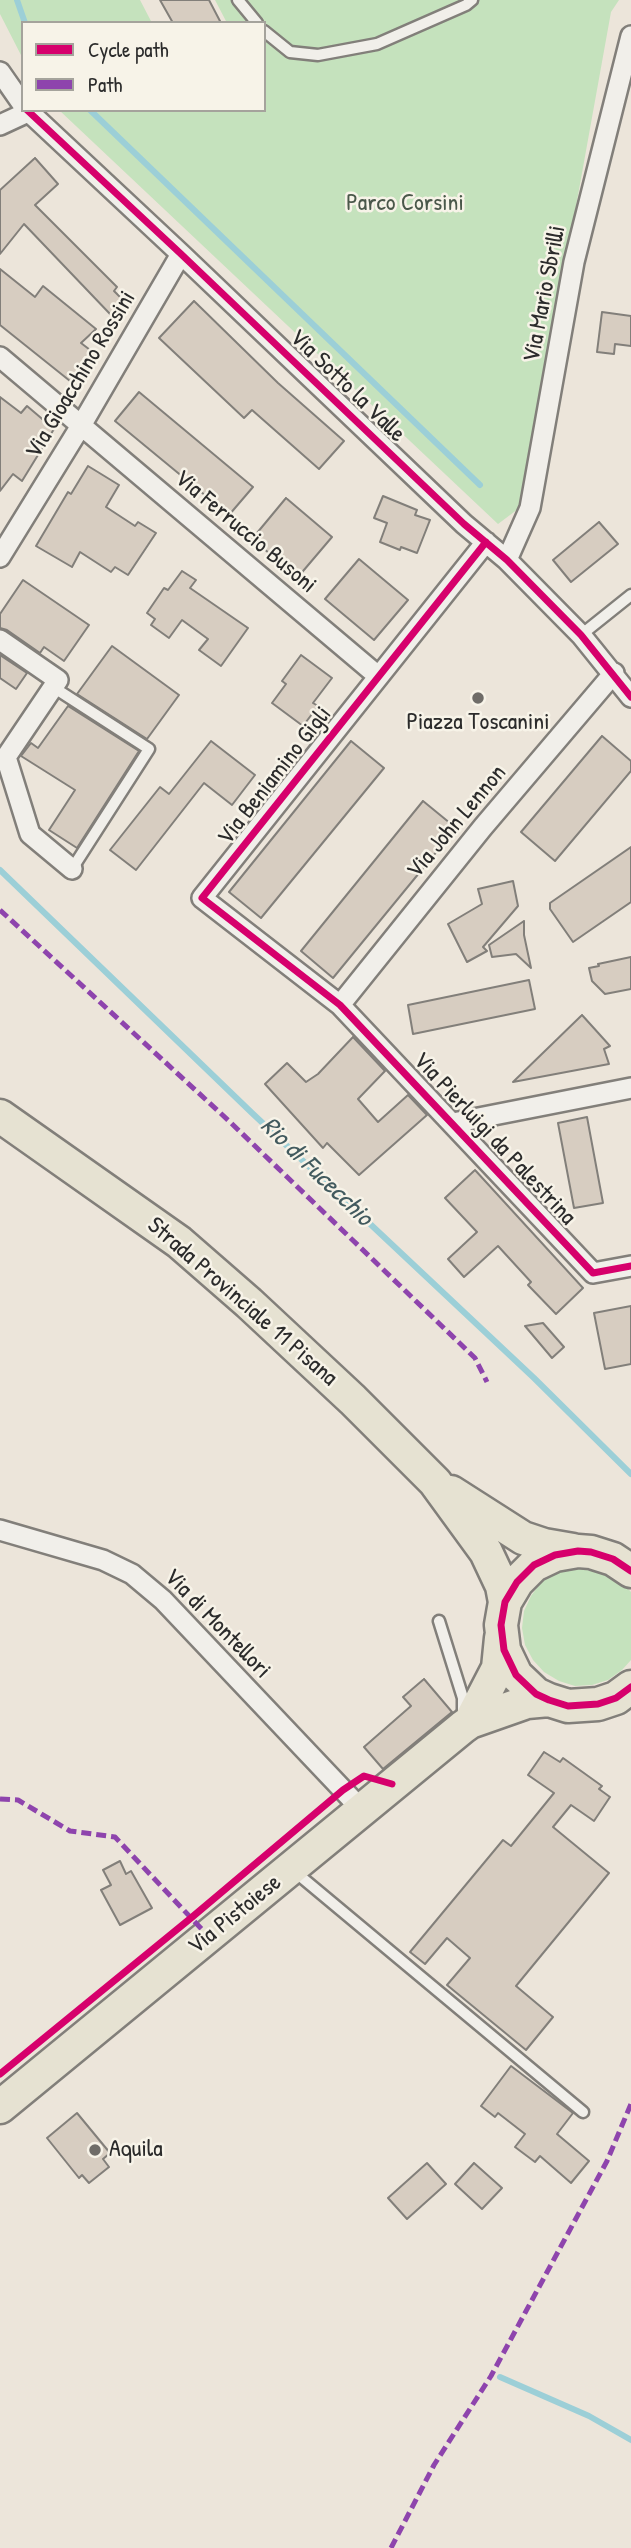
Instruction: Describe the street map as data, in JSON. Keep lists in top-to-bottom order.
{
  "streets": {
    "main road": ["Strada Provinciale 11 Pisana", "Via Pistoiese"],
    "street": [
      "Via Mario Sbrilli",
      "Via Gioacchino Rossini",
      "Via Sotto la Valle",
      "Via Ferruccio Busoni",
      "Via Beniamino Gigli",
      "Via John Lennon",
      "Via Pierluigi da Palestrina",
      "Via di Montellori"
    ]
  },
  "crossings": [
    ["Via Mario Sbrilli", "Via Sotto la Valle"],
    ["Via Gioacchino Rossini", "Via Sotto la Valle"],
    ["Via Gioacchino Rossini", "Via Ferruccio Busoni"],
    ["Via Sotto la Valle", "Via Beniamino Gigli"],
    ["Via Sotto la Valle", "Via John Lennon"],
    ["Via Ferruccio Busoni", "Via Beniamino Gigli"],
    ["Via Beniamino Gigli", "Via John Lennon"],
    ["Via Beniamino Gigli", "Via Pierluigi da Palestrina"],
    ["Via John Lennon", "Via Pierluigi da Palestrina"],
    ["Strada Provinciale 11 Pisana", "Via Pistoiese"],
    ["Via di Montellori", "Via Pistoiese"]
  ],
  "water": ["Rio di Fucecchio"],
  "parks": ["Parco Corsini"],
  "places": ["Piazza Toscanini", "Aquila"],
  "legend": ["Cycle path", "Path"]
}
